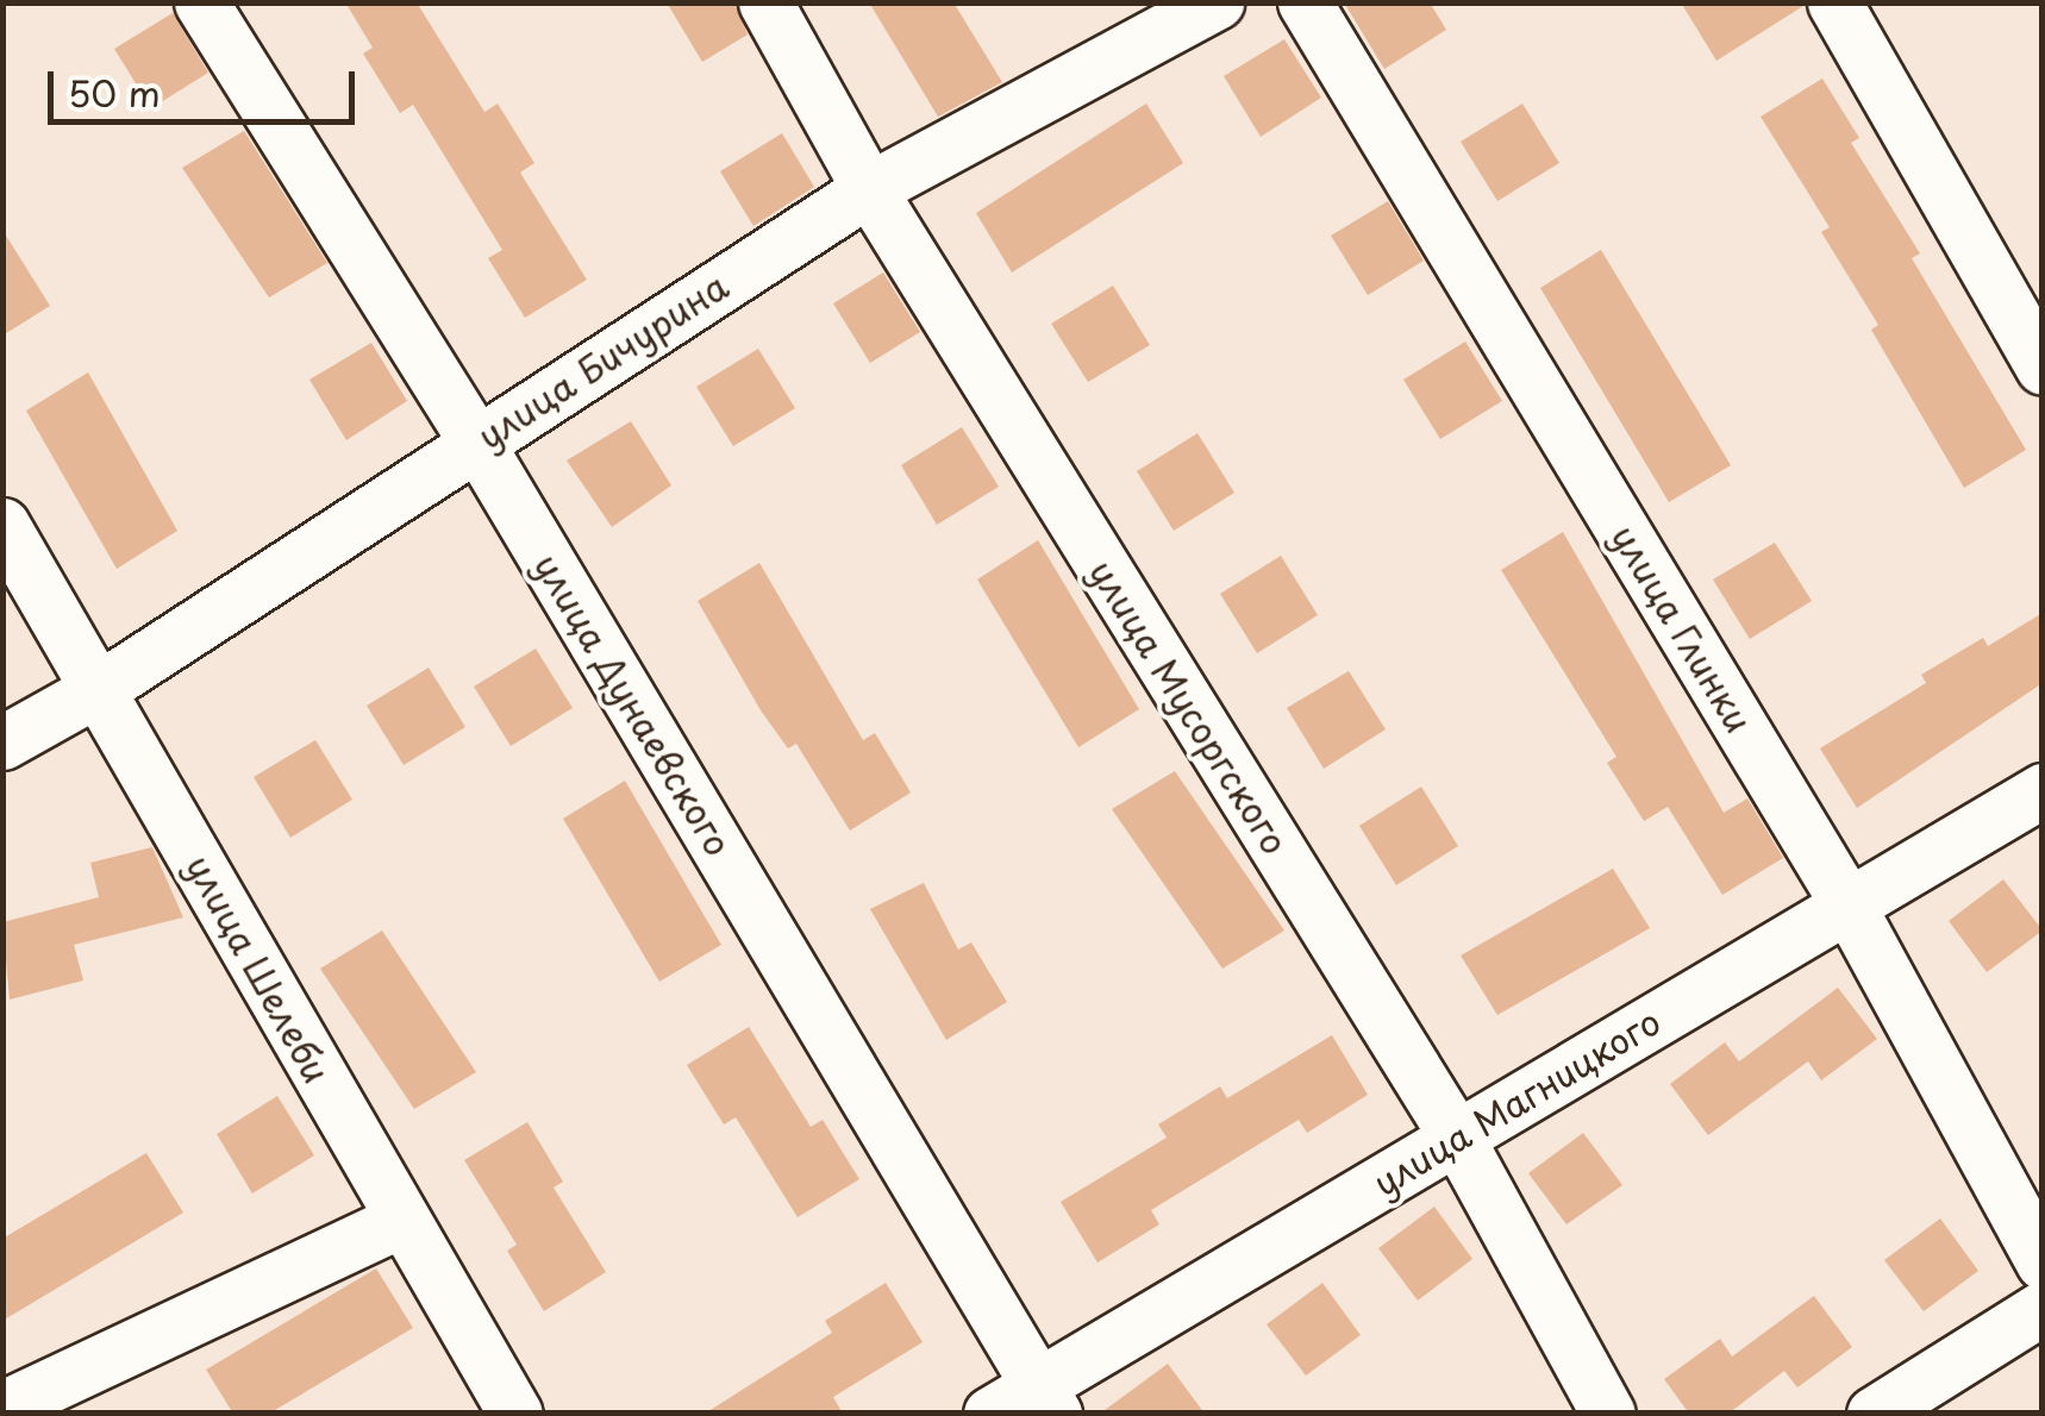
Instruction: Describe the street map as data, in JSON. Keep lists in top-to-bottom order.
{
  "streets": {
    "street": [
      "улица Бичурина",
      "улица Глинки",
      "улица Дунаевского",
      "улица Мусоргского",
      "улица Шелеби",
      "улица Магницкого"
    ]
  },
  "crossings": [
    ["улица Бичурина", "улица Дунаевского"],
    ["улица Бичурина", "улица Мусоргского"],
    ["улица Бичурина", "улица Шелеби"],
    ["улица Глинки", "улица Магницкого"],
    ["улица Дунаевского", "улица Магницкого"],
    ["улица Мусоргского", "улица Магницкого"]
  ],
  "scale_bar": "50 m"
}
